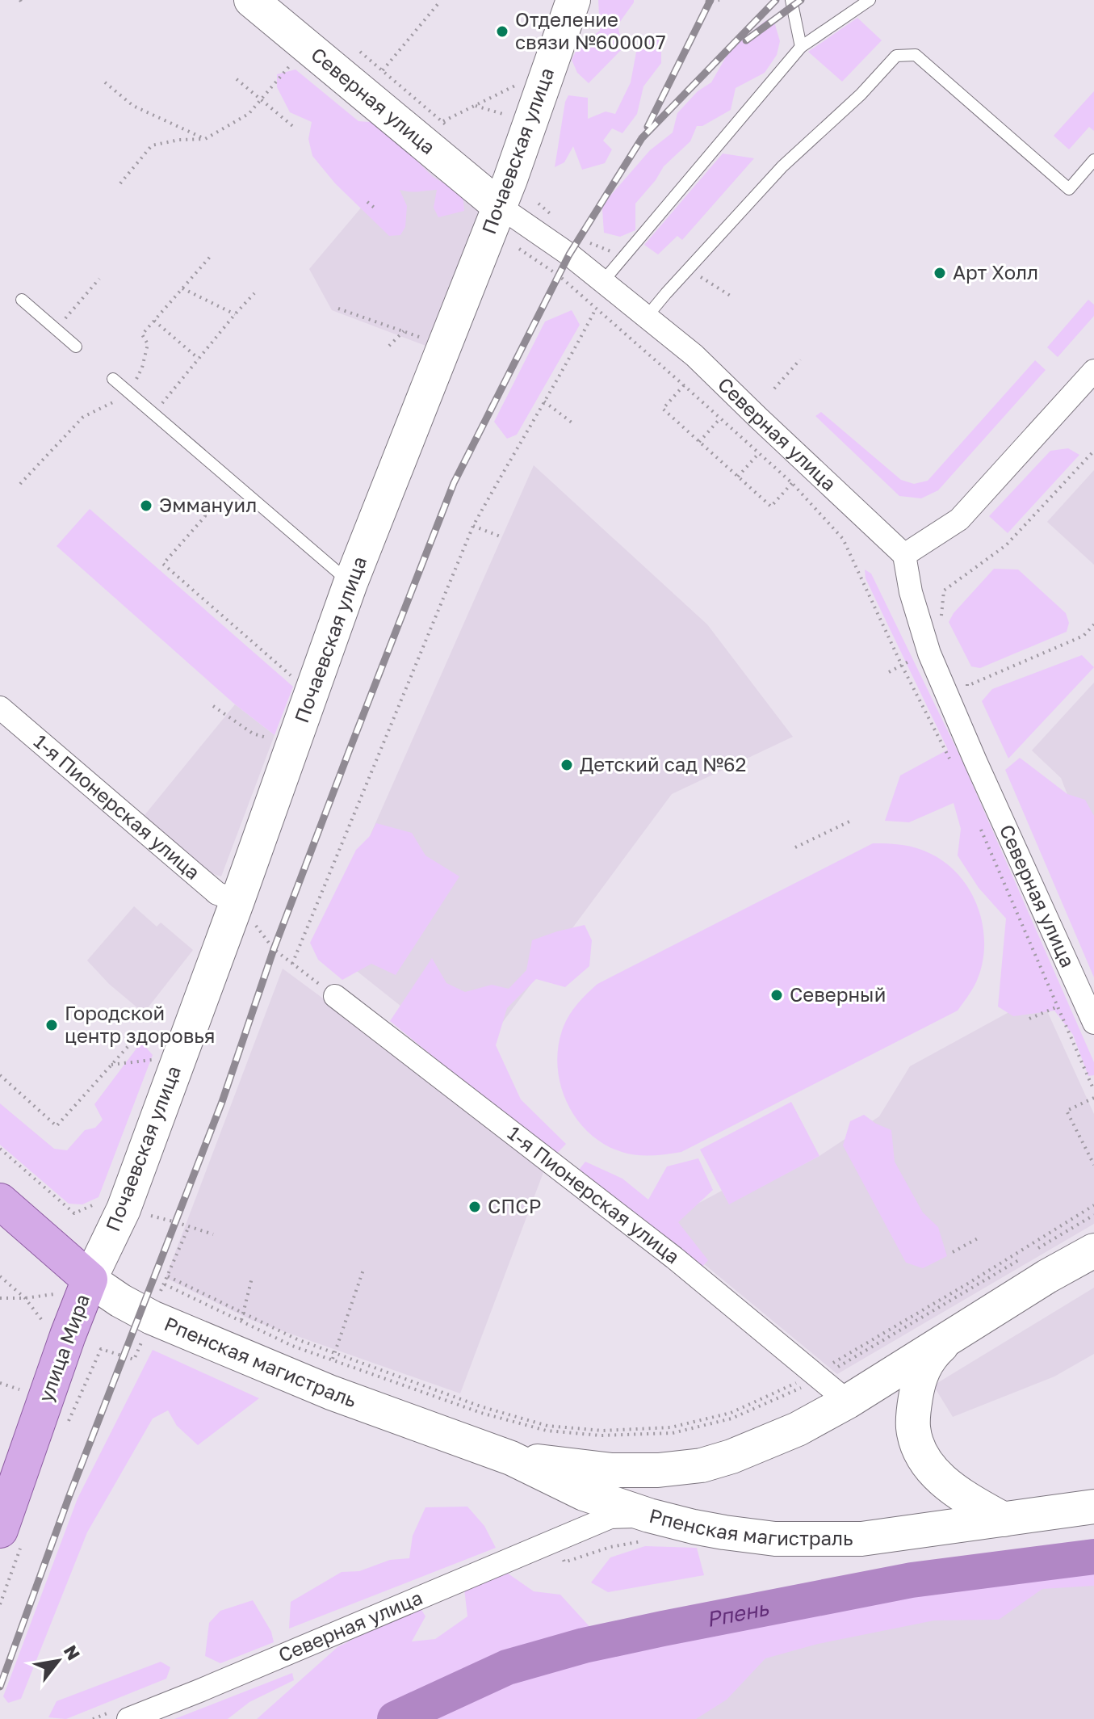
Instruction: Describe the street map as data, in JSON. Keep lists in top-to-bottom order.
{
  "streets": {
    "main road": [
      "Северная улица",
      "Почаевская улица",
      "улица Мира",
      "Рпенская магистраль"
    ],
    "street": ["1-я Пионерская улица"]
  },
  "crossings": [
    ["Северная улица", "Почаевская улица"],
    ["Северная улица", "Рпенская магистраль"],
    ["Почаевская улица", "1-я Пионерская улица"],
    ["Почаевская улица", "улица Мира"],
    ["Почаевская улица", "Рпенская магистраль"],
    ["1-я Пионерская улица", "Рпенская магистраль"],
    ["улица Мира", "Рпенская магистраль"]
  ],
  "water": ["Рпень"],
  "places": [
    "Отделение связи №600007",
    "Арт Холл",
    "Эммануил",
    "Детский сад №62",
    "Северный",
    "Городской центр здоровья",
    "СПСР"
  ],
  "north": "top right"
}
